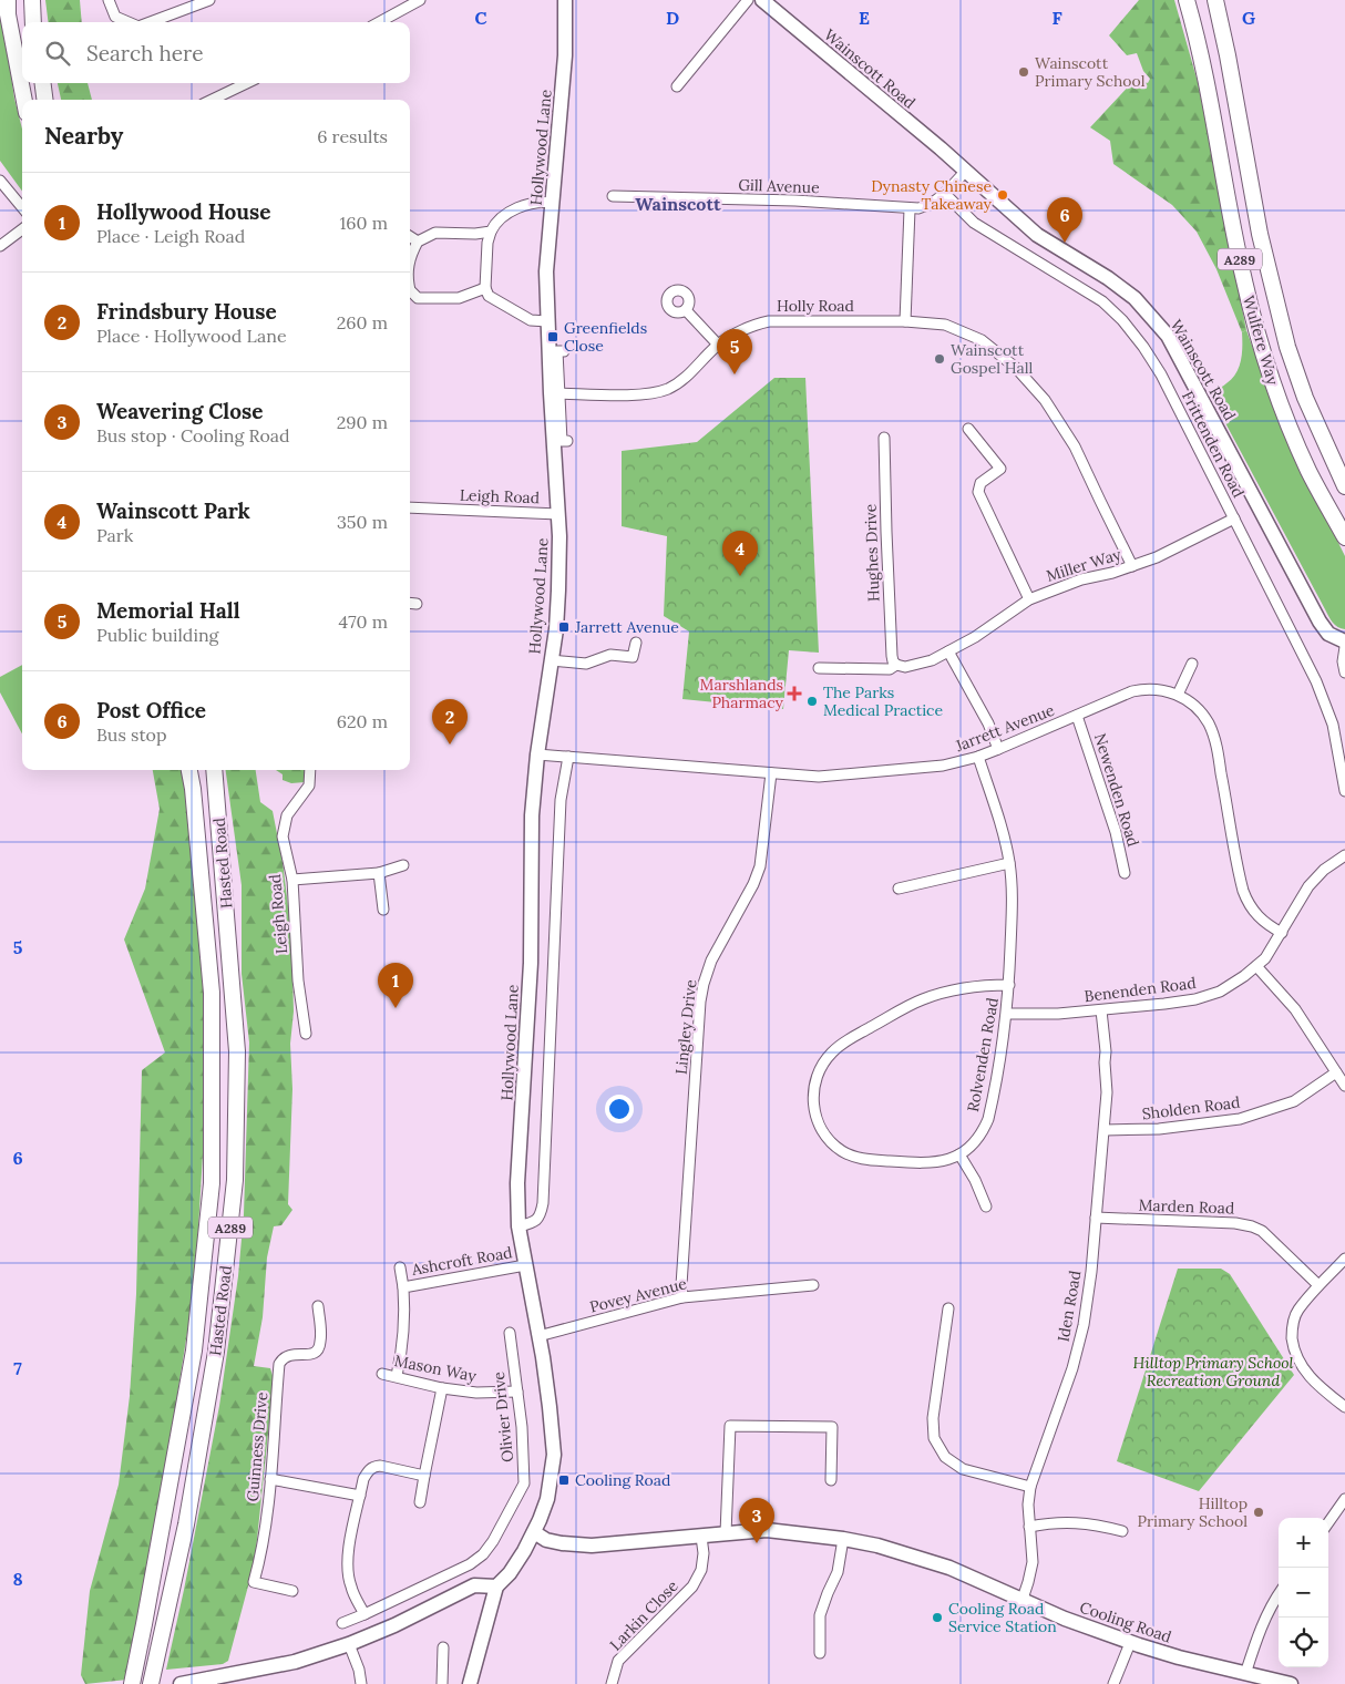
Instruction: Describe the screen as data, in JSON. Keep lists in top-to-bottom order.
{
  "streets": {
    "main road": [
      "Wainscott Road",
      "Hollywood Lane",
      "A289",
      "Wulfere Way",
      "Hasted Road",
      "Cooling Road"
    ],
    "street": [
      "Gill Avenue",
      "Holly Road",
      "Frittenden Road",
      "Leigh Road",
      "Hughes Drive",
      "Miller Way",
      "Jarrett Avenue",
      "Newenden Road",
      "Benenden Road",
      "Lingley Drive",
      "Rolvenden Road",
      "Sholden Road",
      "Marden Road",
      "Ashcroft Road",
      "Povey Avenue",
      "Iden Road",
      "Mason Way",
      "Olivier Drive",
      "Guinness Drive",
      "Larkin Close"
    ]
  },
  "crossings": [
    ["Wainscott Road", "Gill Avenue"],
    ["Hollywood Lane", "Holly Road"],
    ["Hollywood Lane", "Leigh Road"],
    ["Hollywood Lane", "Jarrett Avenue"],
    ["Hollywood Lane", "Ashcroft Road"],
    ["Hollywood Lane", "Povey Avenue"],
    ["Hollywood Lane", "Cooling Road"],
    ["Gill Avenue", "Frittenden Road"],
    ["A289", "Wulfere Way"],
    ["Holly Road", "Miller Way"],
    ["Frittenden Road", "Miller Way"],
    ["Hughes Drive", "Miller Way"],
    ["Jarrett Avenue", "Newenden Road"],
    ["Jarrett Avenue", "Benenden Road"],
    ["Jarrett Avenue", "Lingley Drive"],
    ["Jarrett Avenue", "Rolvenden Road"],
    ["Benenden Road", "Rolvenden Road"],
    ["Benenden Road", "Iden Road"],
    ["Lingley Drive", "Povey Avenue"],
    ["Sholden Road", "Iden Road"],
    ["Marden Road", "Iden Road"],
    ["Ashcroft Road", "Mason Way"],
    ["Iden Road", "Cooling Road"],
    ["Mason Way", "Olivier Drive"],
    ["Larkin Close", "Cooling Road"]
  ],
  "districts": ["Wainscott"],
  "parks": ["Hilltop Primary School Recreation Ground"],
  "places": {
    "other": [
      "Wainscott Primary School",
      "Dynasty Chinese Takeaway",
      "Wainscott Gospel Hall",
      "The Parks Medical Practice",
      "Hilltop Primary School",
      "Cooling Road Service Station"
    ],
    "transit": ["Greenfields Close", "Jarrett Avenue", "Cooling Road"],
    "health": ["Marshlands Pharmacy"]
  },
  "page": {
    "search": "Search here",
    "heading": ["Nearby", "6 results"],
    "list": [
      {
        "mark": "1",
        "name": "Hollywood House",
        "note": "Place · Leigh Road",
        "value": "160 m"
      },
      {
        "mark": "2",
        "name": "Frindsbury House",
        "note": "Place · Hollywood Lane",
        "value": "260 m"
      },
      {
        "mark": "3",
        "name": "Weavering Close",
        "note": "Bus stop · Cooling Road",
        "value": "290 m"
      },
      {
        "mark": "4",
        "name": "Wainscott Park",
        "note": "Park",
        "value": "350 m"
      },
      {
        "mark": "5",
        "name": "Memorial Hall",
        "note": "Public building",
        "value": "470 m"
      },
      {
        "mark": "6",
        "name": "Post Office",
        "note": "Bus stop",
        "value": "620 m"
      }
    ],
    "pins": [
      "6",
      "5",
      "4",
      "2",
      "1",
      "3"
    ],
    "map_buttons": ["+", "−"]
  },
  "grid": {
    "columns": [
      "C",
      "D",
      "E",
      "F",
      "G"
    ],
    "rows": [
      "5",
      "6",
      "7",
      "8"
    ]
  }
}
